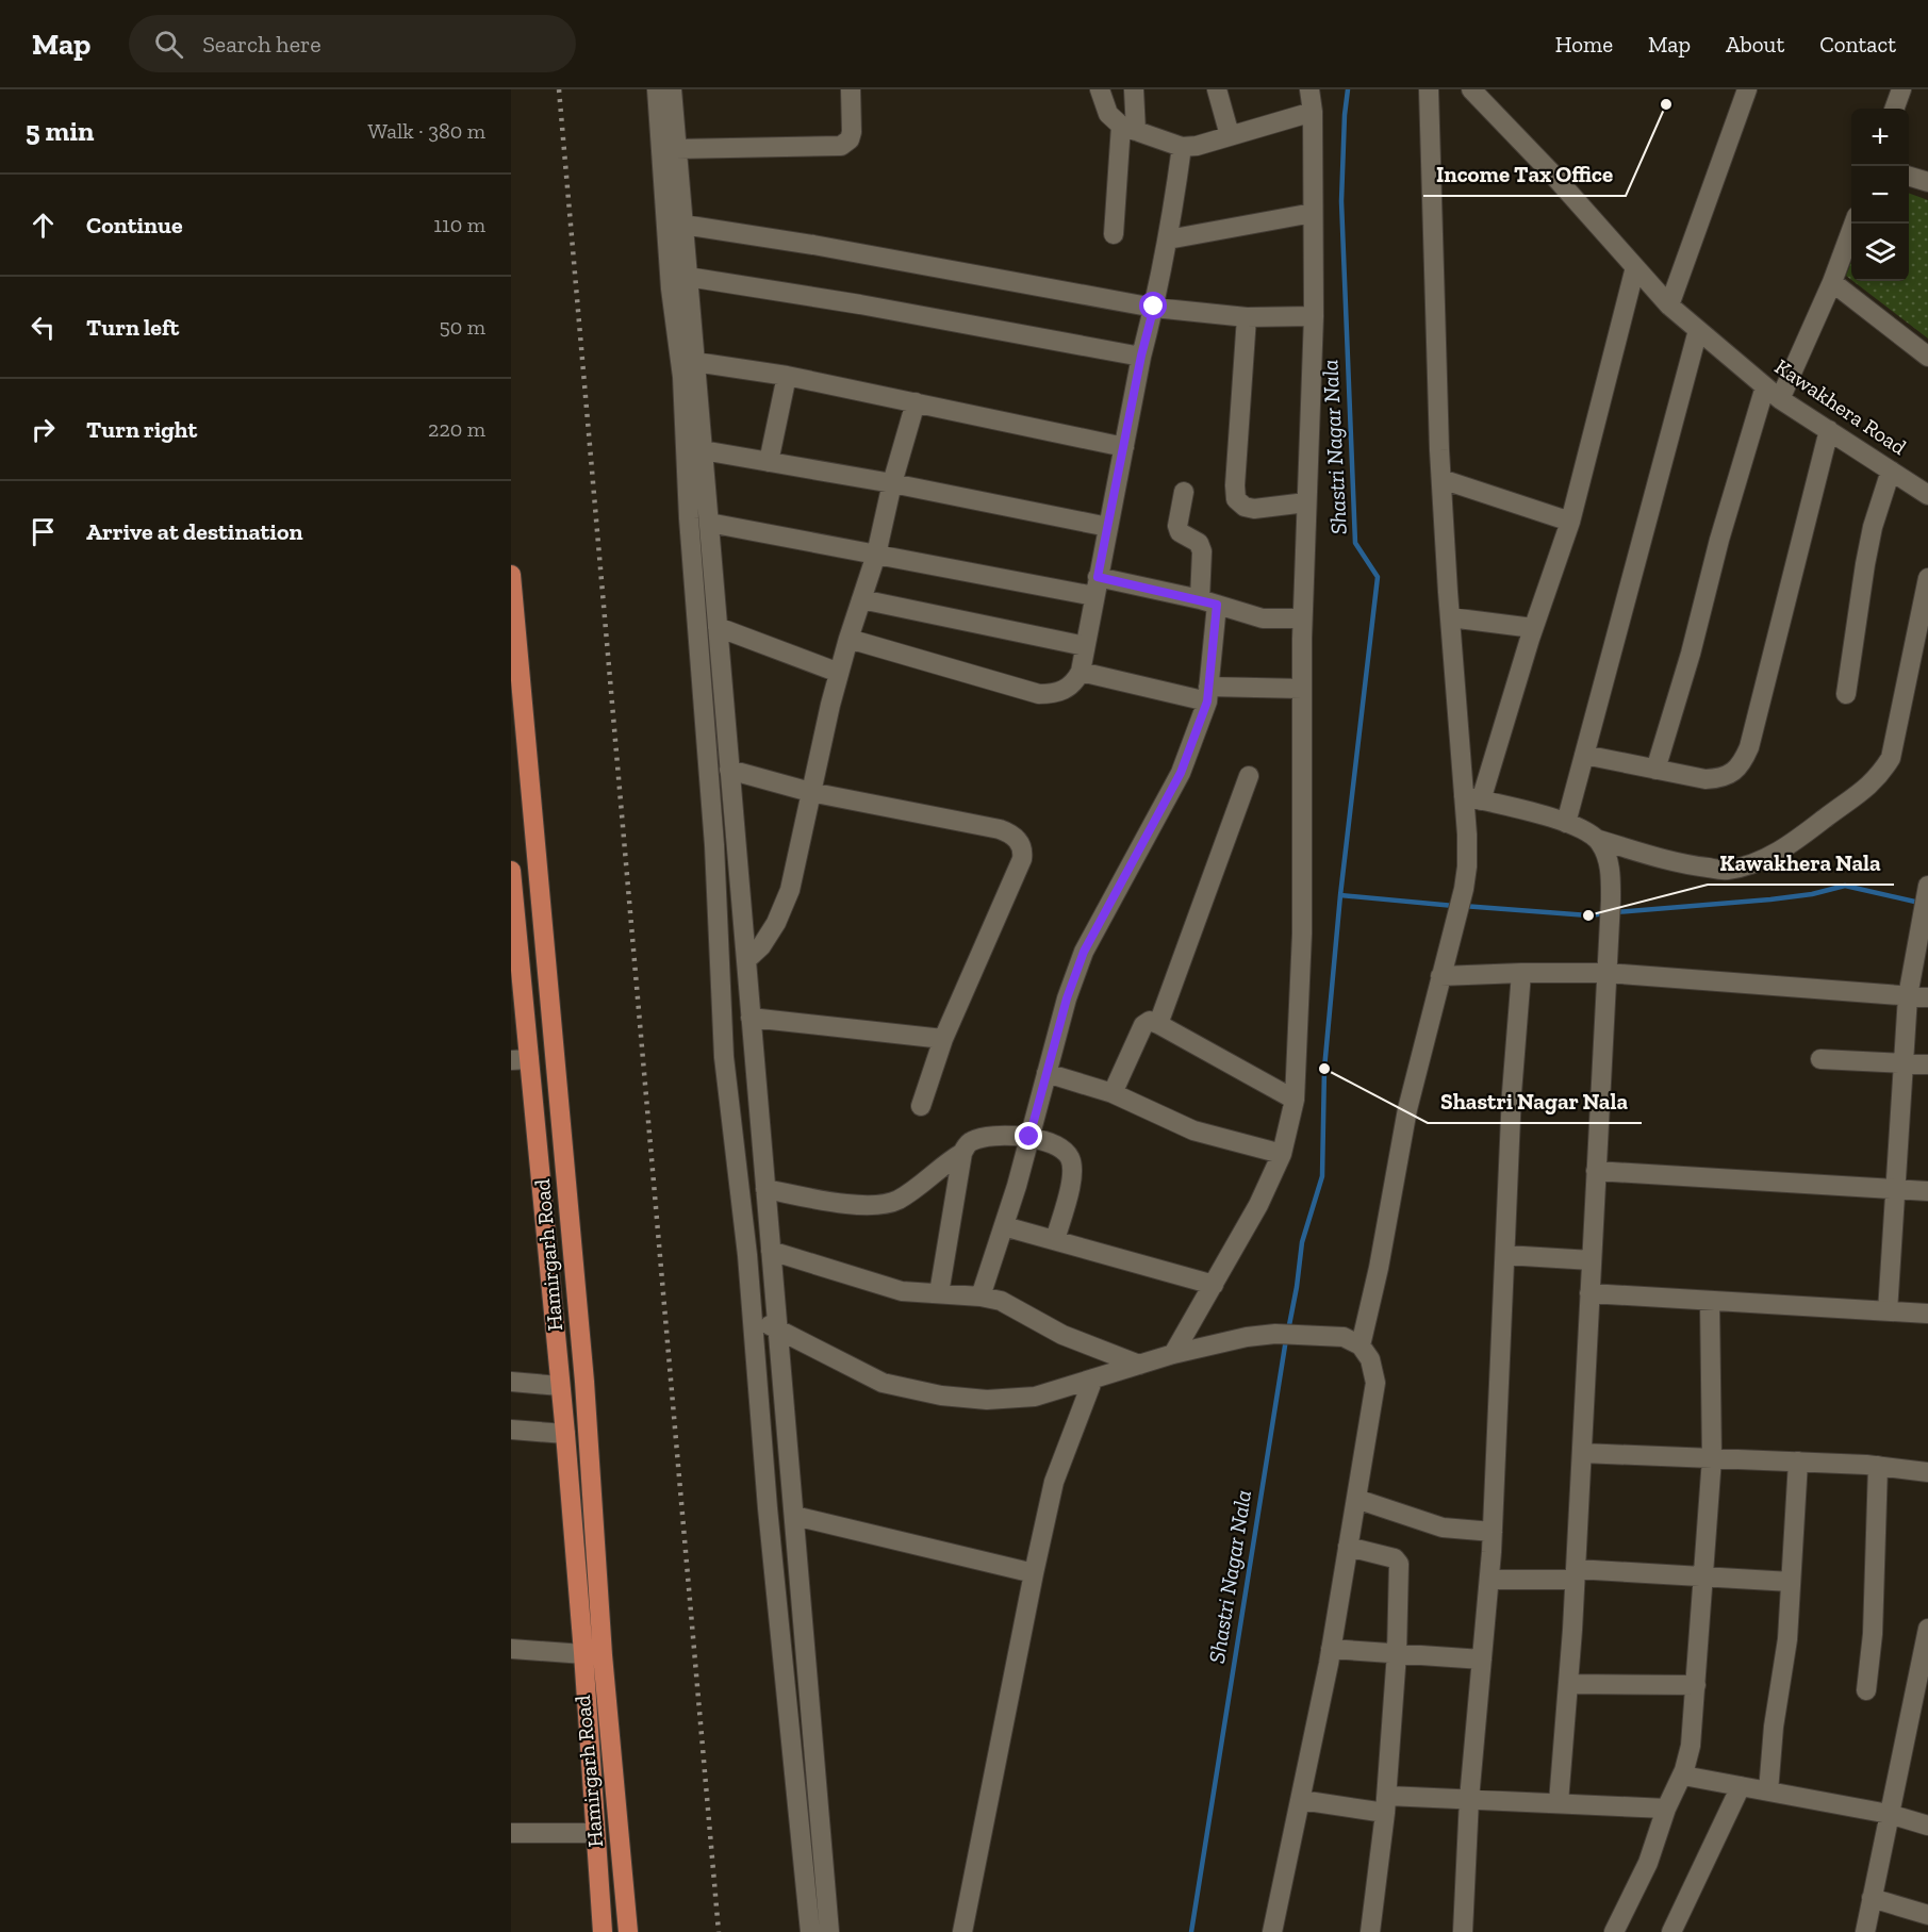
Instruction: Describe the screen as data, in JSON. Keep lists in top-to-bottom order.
{
  "streets": {
    "main road": ["Hamirgarh Road"],
    "street": ["Kawakhera Road"]
  },
  "water": ["Shastri Nagar Nala"],
  "places": ["Income Tax Office", "Kawakhera Nala", "Shastri Nagar Nala"],
  "page": {
    "header": "Map",
    "search": "Search here",
    "nav": [
      "Home",
      "Map",
      "About",
      "Contact"
    ],
    "heading": ["5 min", "Walk · 380 m"],
    "map_buttons": ["+", "−"],
    "list": [
      ["Continue", "110 m"],
      ["Turn left", "50 m"],
      ["Turn right", "220 m"],
      "Arrive at destination"
    ]
  }
}
